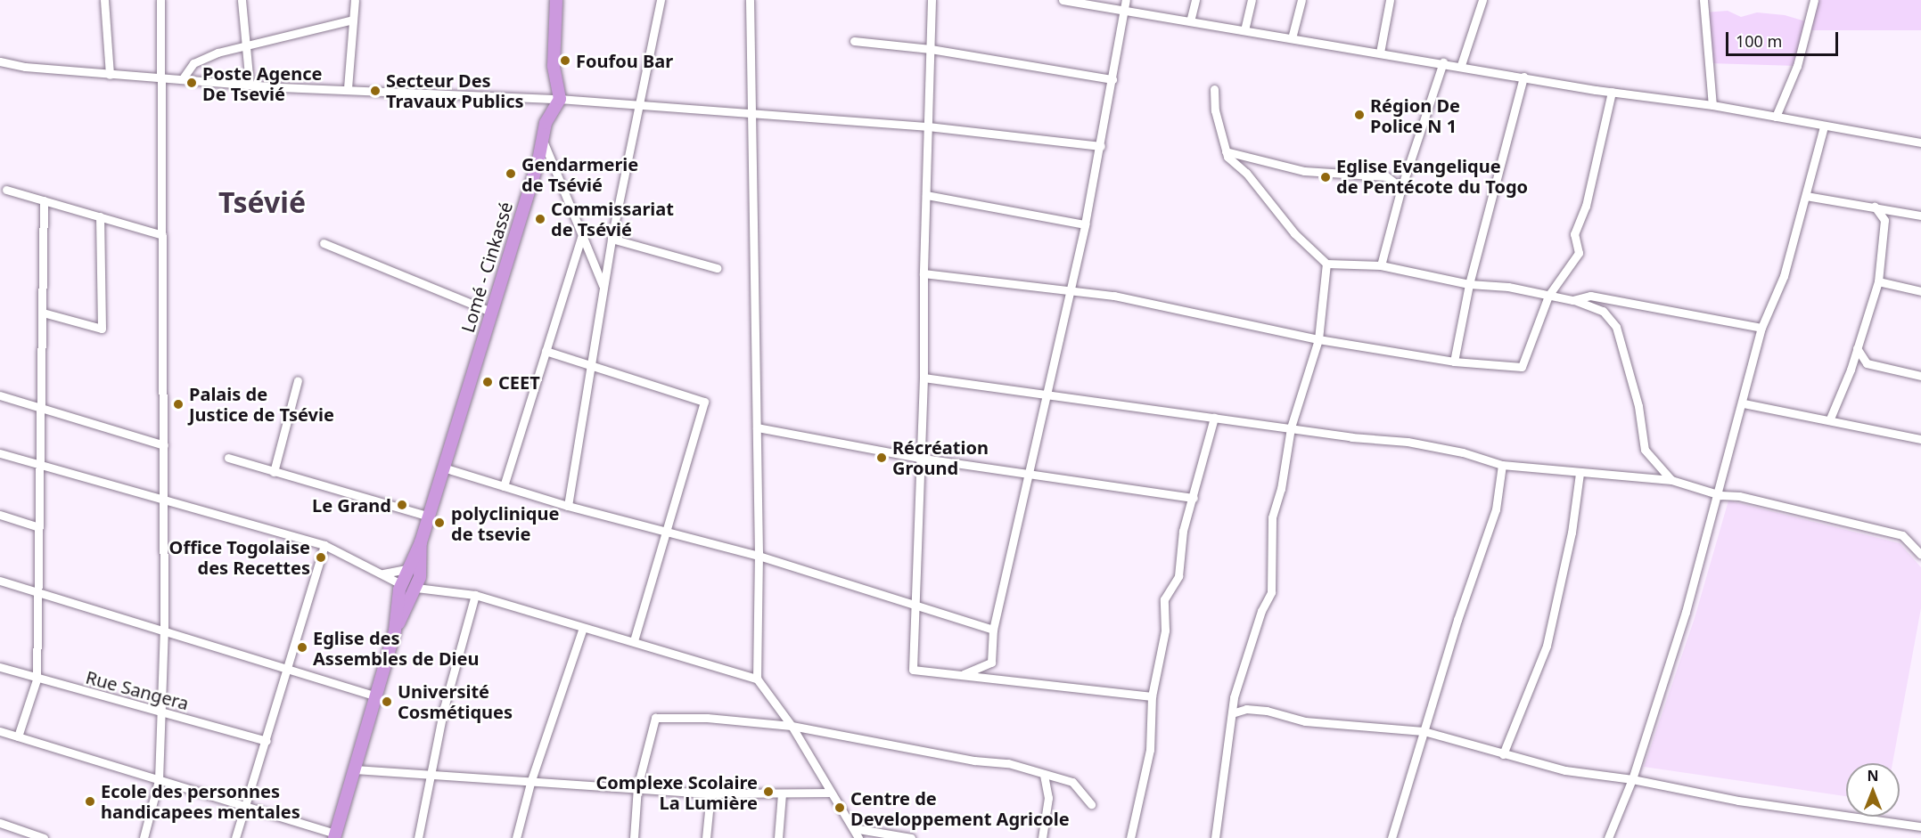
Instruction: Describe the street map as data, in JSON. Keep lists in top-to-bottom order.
{
  "streets": {
    "highway": ["Lomé - Cinkassé"],
    "street": ["Rue Sangera"]
  },
  "districts": ["Tsévié"],
  "places": [
    "Foufou Bar",
    "Poste Agence De Tsevié",
    "Secteur Des Travaux Publics",
    "Région De Police N 1",
    "Gendarmerie de Tsévié",
    "Eglise Evangelique de Pentécote du Togo",
    "Commissariat de Tsévié",
    "CEET",
    "Palais de Justice de Tsévie",
    "Récréation Ground",
    "Le Grand",
    "polyclinique de tsevie",
    "Office Togolaise des Recettes",
    "Eglise des Assembles de Dieu",
    "Université Cosmétiques",
    "Complexe Scolaire La Lumière",
    "Ecole des personnes handicapees mentales",
    "Centre de Developpement Agricole"
  ],
  "scale_bar": "100 m",
  "north": "top"
}
